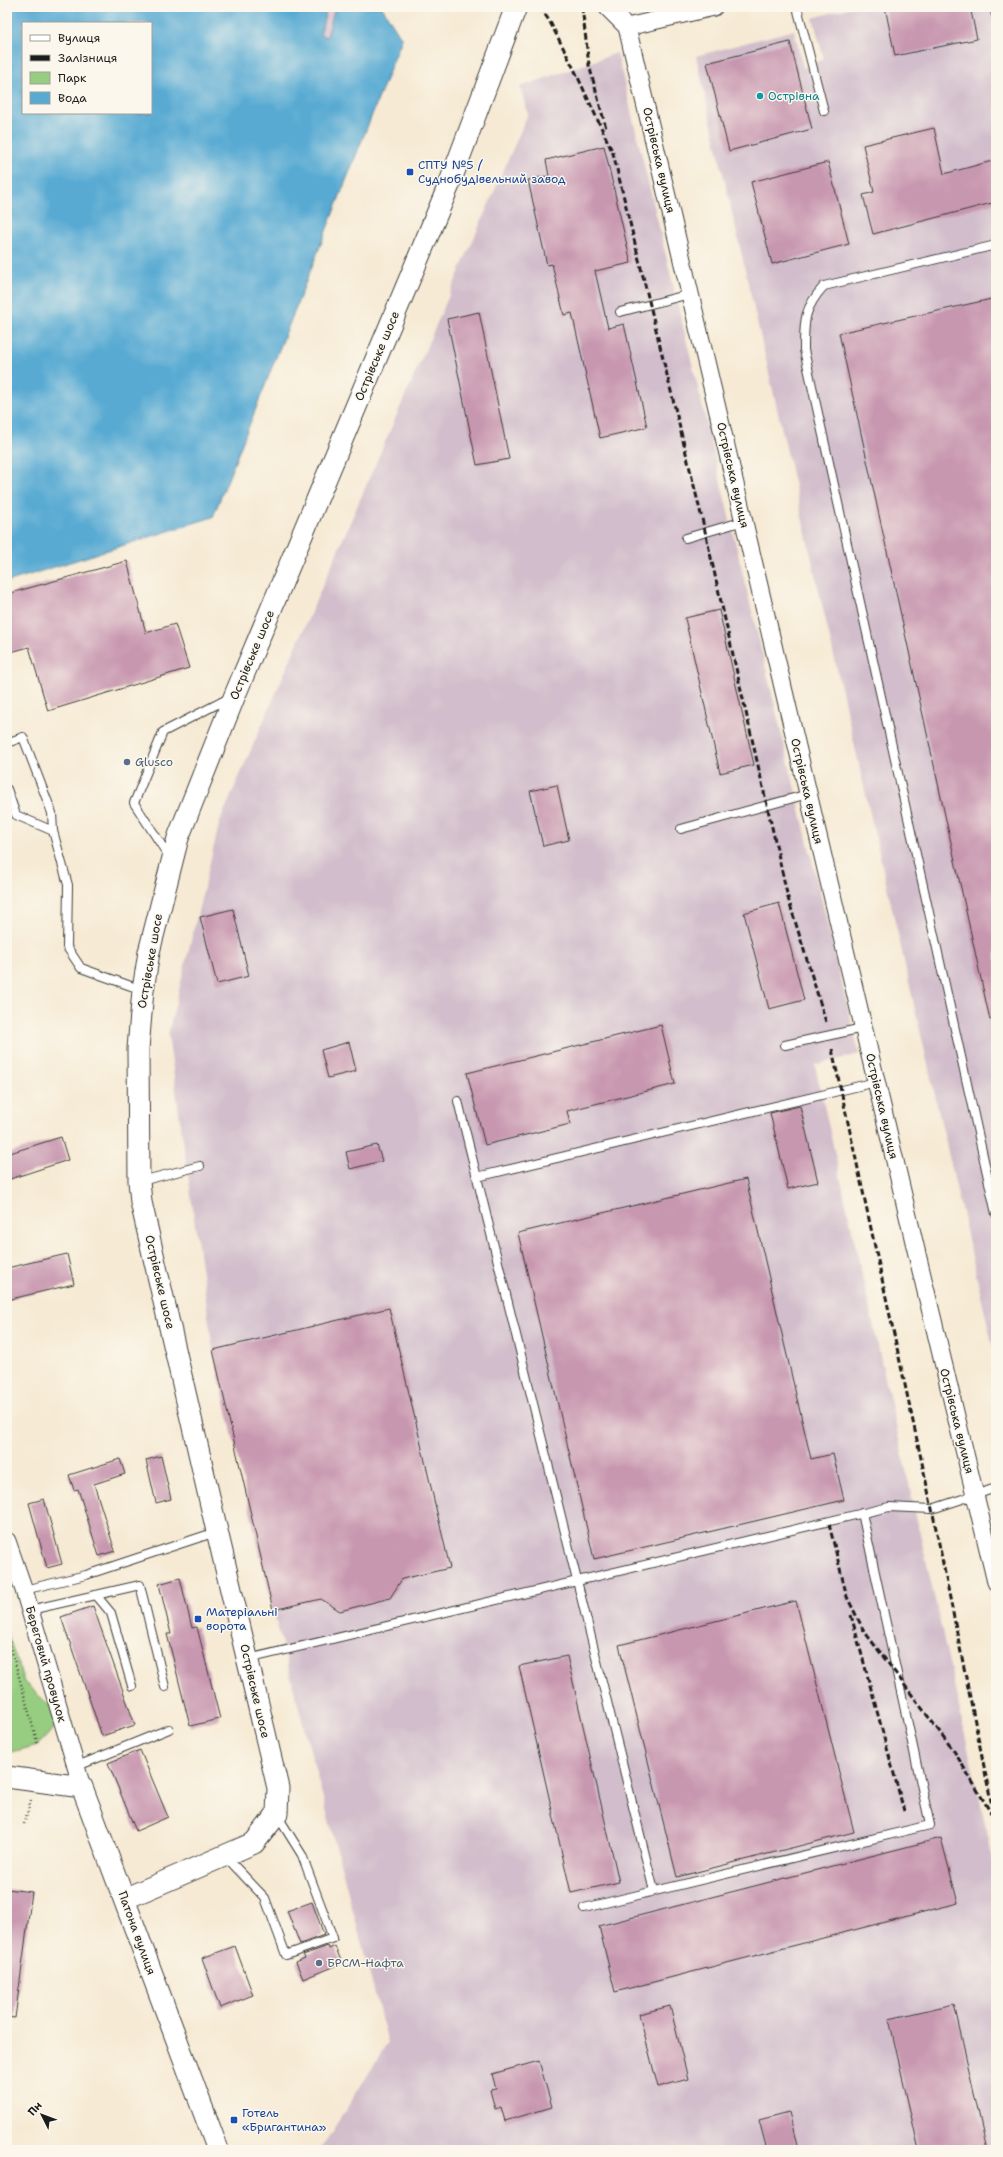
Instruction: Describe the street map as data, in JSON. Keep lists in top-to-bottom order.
{
  "streets": {
    "street": [
      "Острівська вулиця",
      "Острівське шосе",
      "Береговий провулок",
      "Патона вулиця"
    ]
  },
  "crossings": [
    ["Береговий провулок", "Патона вулиця"]
  ],
  "places": {
    "other": ["Острівна", "Glusco", "БРСМ-Нафта"],
    "transit": ["СПТУ №5 / Суднобудівельний завод", "Матеріальні ворота", "Готель «Бригантина»"]
  },
  "legend": [
    "Вулиця",
    "Залізниця",
    "Парк",
    "Вода"
  ],
  "north": "top left"
}
